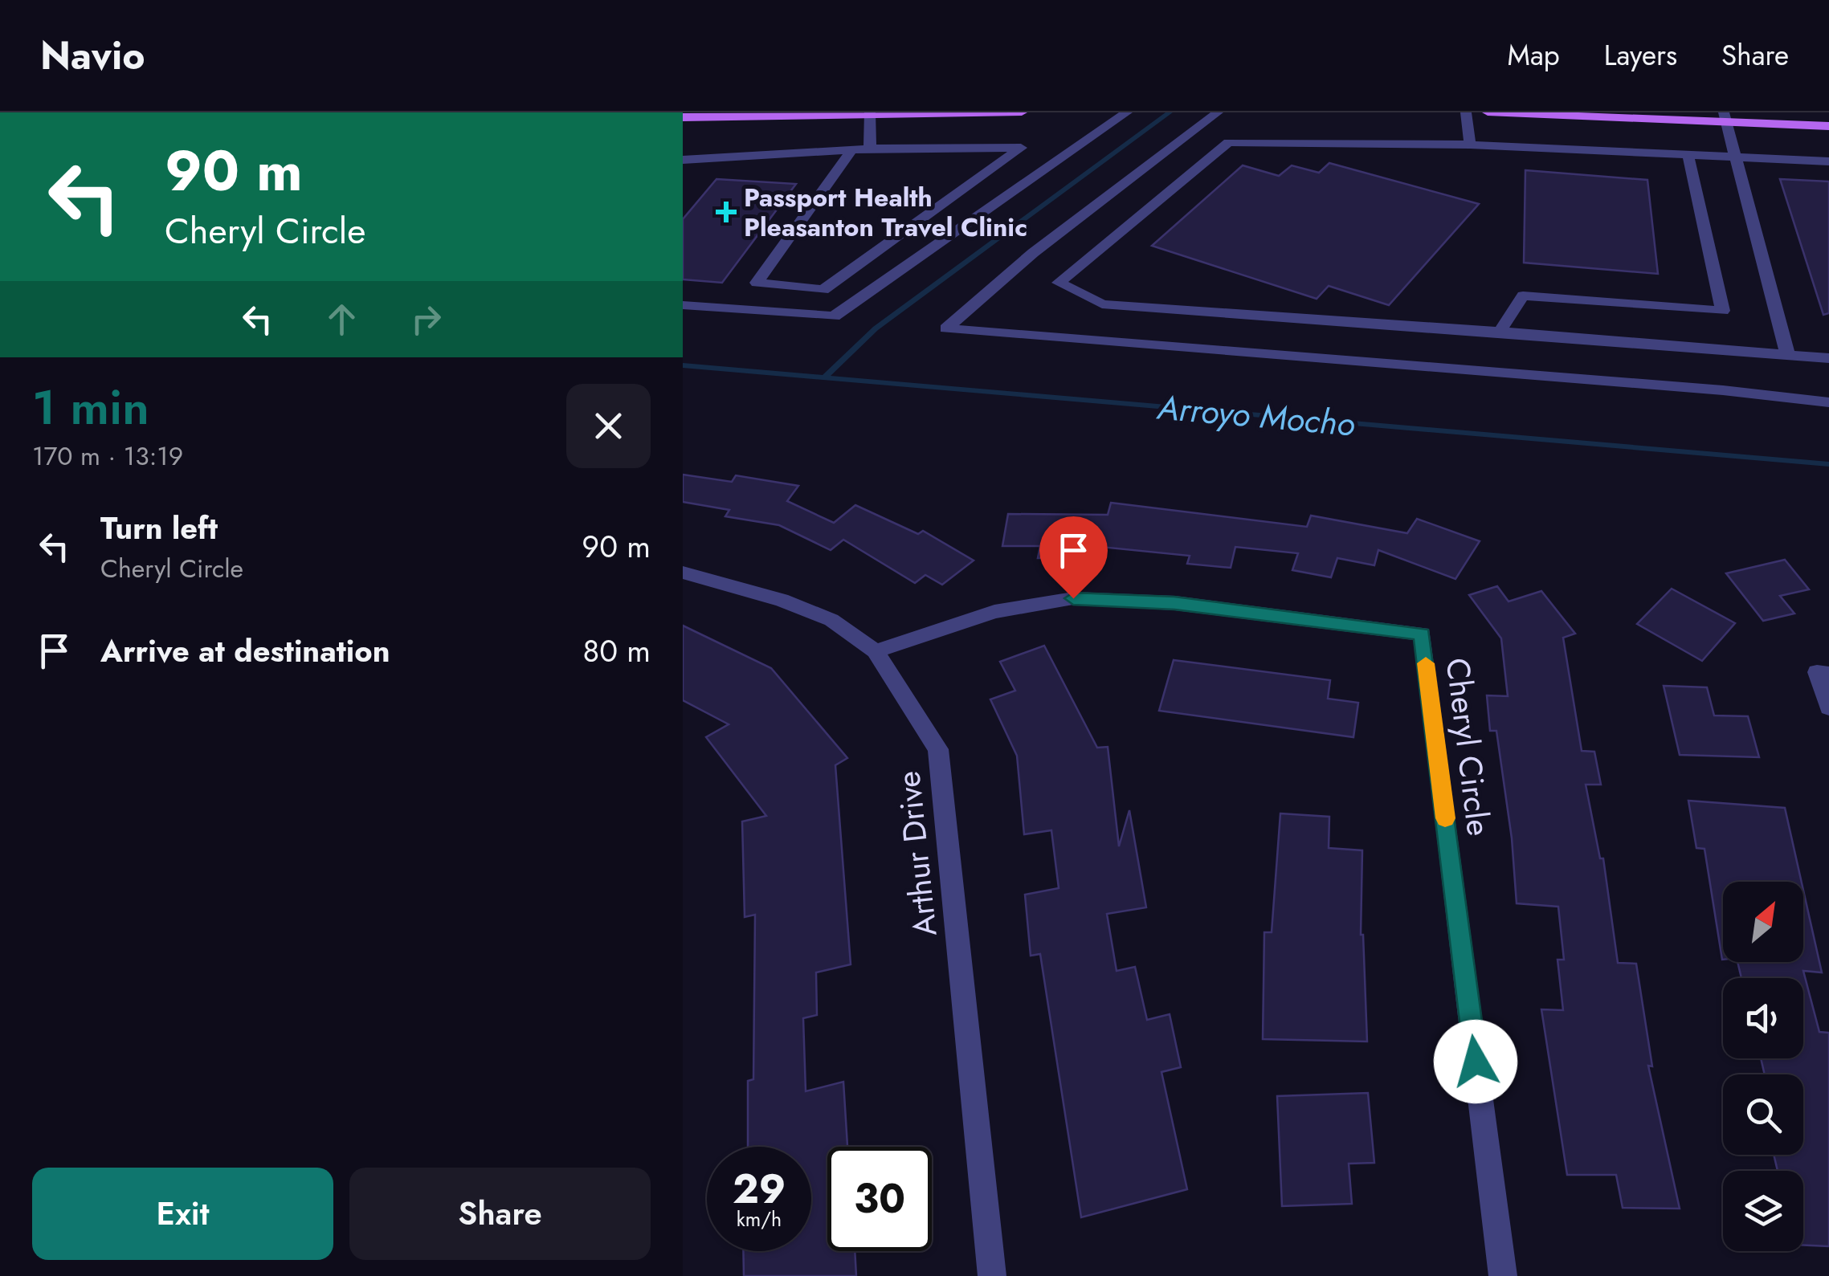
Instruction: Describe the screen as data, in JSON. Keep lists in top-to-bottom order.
{
  "streets": {
    "street": ["Cheryl Circle", "Arthur Drive"]
  },
  "crossings": [
    ["Cheryl Circle", "Arthur Drive"]
  ],
  "water": ["Arroyo Mocho"],
  "places": {
    "health": ["Passport Health Pleasanton Travel Clinic"]
  },
  "north": "top right",
  "page": {
    "header": "Navio",
    "nav": ["Map", "Layers", "Share"],
    "turn": ["90 m", "Cheryl Circle"],
    "heading": ["1 min", "170 m · 13:19"],
    "list": [
      {
        "name": "Turn left",
        "note": "Cheryl Circle",
        "value": "90 m"
      },
      {
        "name": "Arrive at destination",
        "value": "80 m"
      }
    ],
    "speed": "29 km/h",
    "limit": "30",
    "buttons": ["Exit", "Share"]
  }
}
